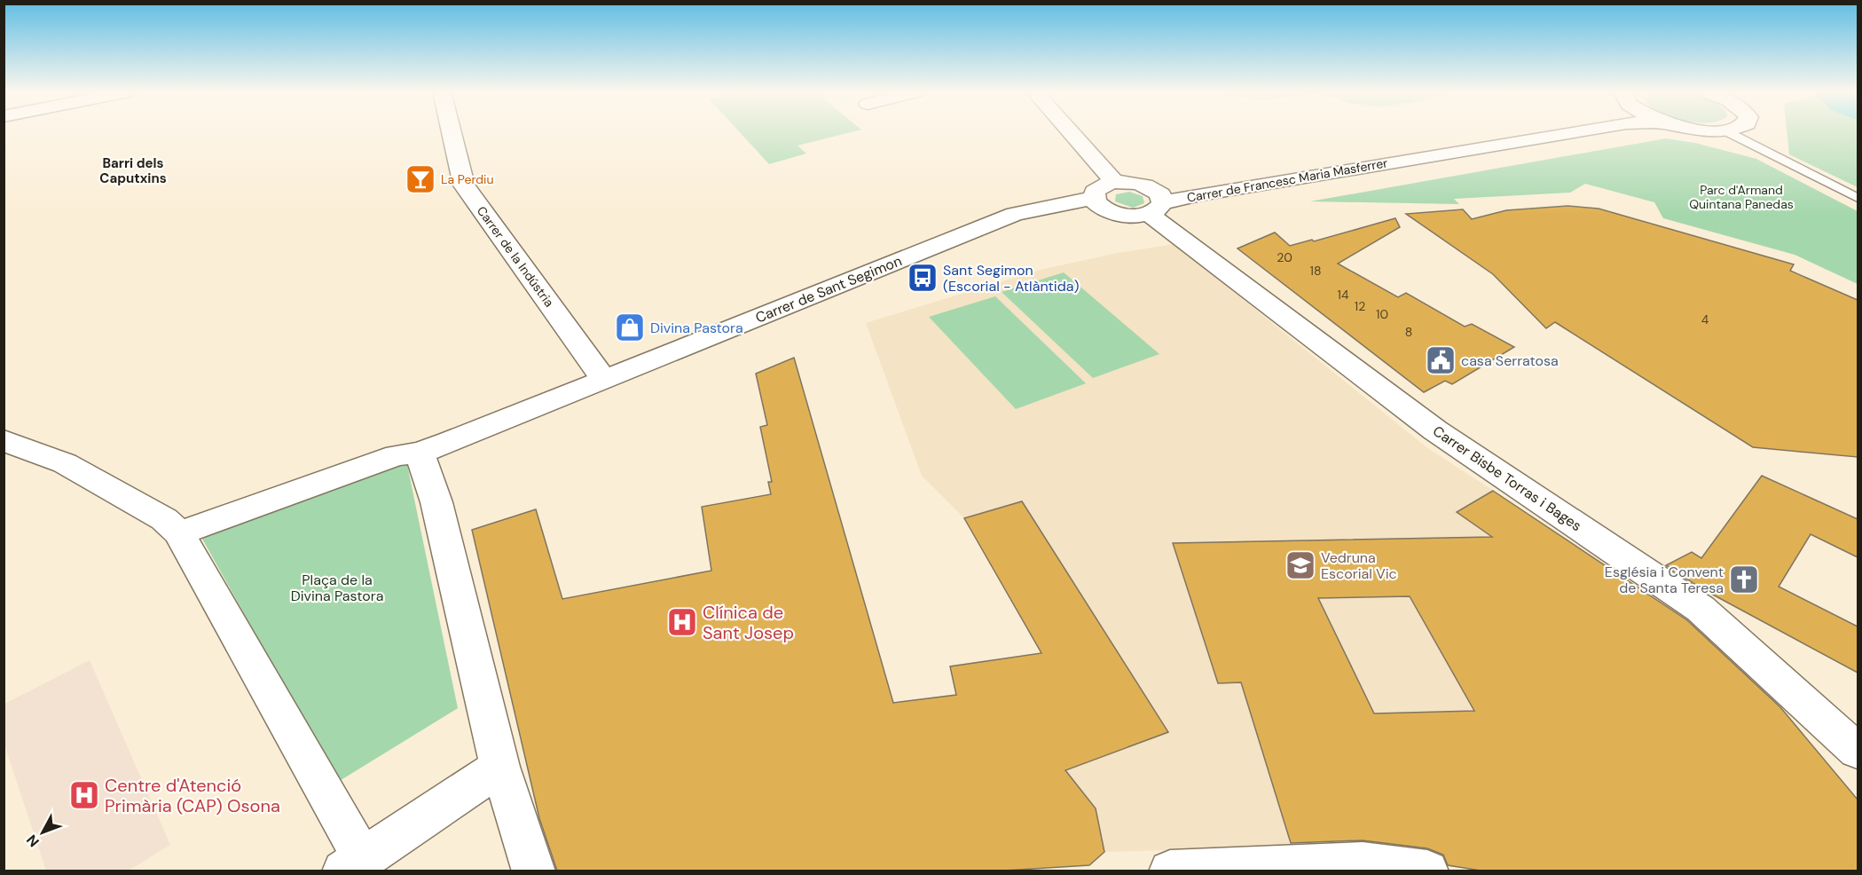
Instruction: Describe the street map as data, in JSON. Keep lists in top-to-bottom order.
{
  "streets": {
    "street": [
      "Carrer de Francesc Maria Masferrer",
      "Carrer de la Indústria",
      "Carrer de Sant Segimon",
      "Carrer Bisbe Torras i Bages"
    ]
  },
  "crossings": [
    ["Carrer de Francesc Maria Masferrer", "Carrer de Sant Segimon"],
    ["Carrer de Francesc Maria Masferrer", "Carrer Bisbe Torras i Bages"],
    ["Carrer de la Indústria", "Carrer de Sant Segimon"]
  ],
  "districts": ["Barri dels Caputxins"],
  "parks": ["Parc d'Armand Quintana Panedas", "Plaça de la Divina Pastora"],
  "places": {
    "bar": ["La Perdiu"],
    "bus stop": ["Sant Segimon (Escorial - Atlàntida)"],
    "shop": ["Divina Pastora"],
    "public building": ["casa Serratosa"],
    "school or university": ["Vedruna Escorial Vic"],
    "church": ["Església i Convent de Santa Teresa"],
    "hospital": ["Clínica de Sant Josep", "Centre d'Atenció Primària (CAP) Osona"]
  },
  "house_numbers": [
    "20",
    "18",
    "14",
    "12",
    "10",
    "4",
    "8"
  ],
  "north": "bottom left"
}
